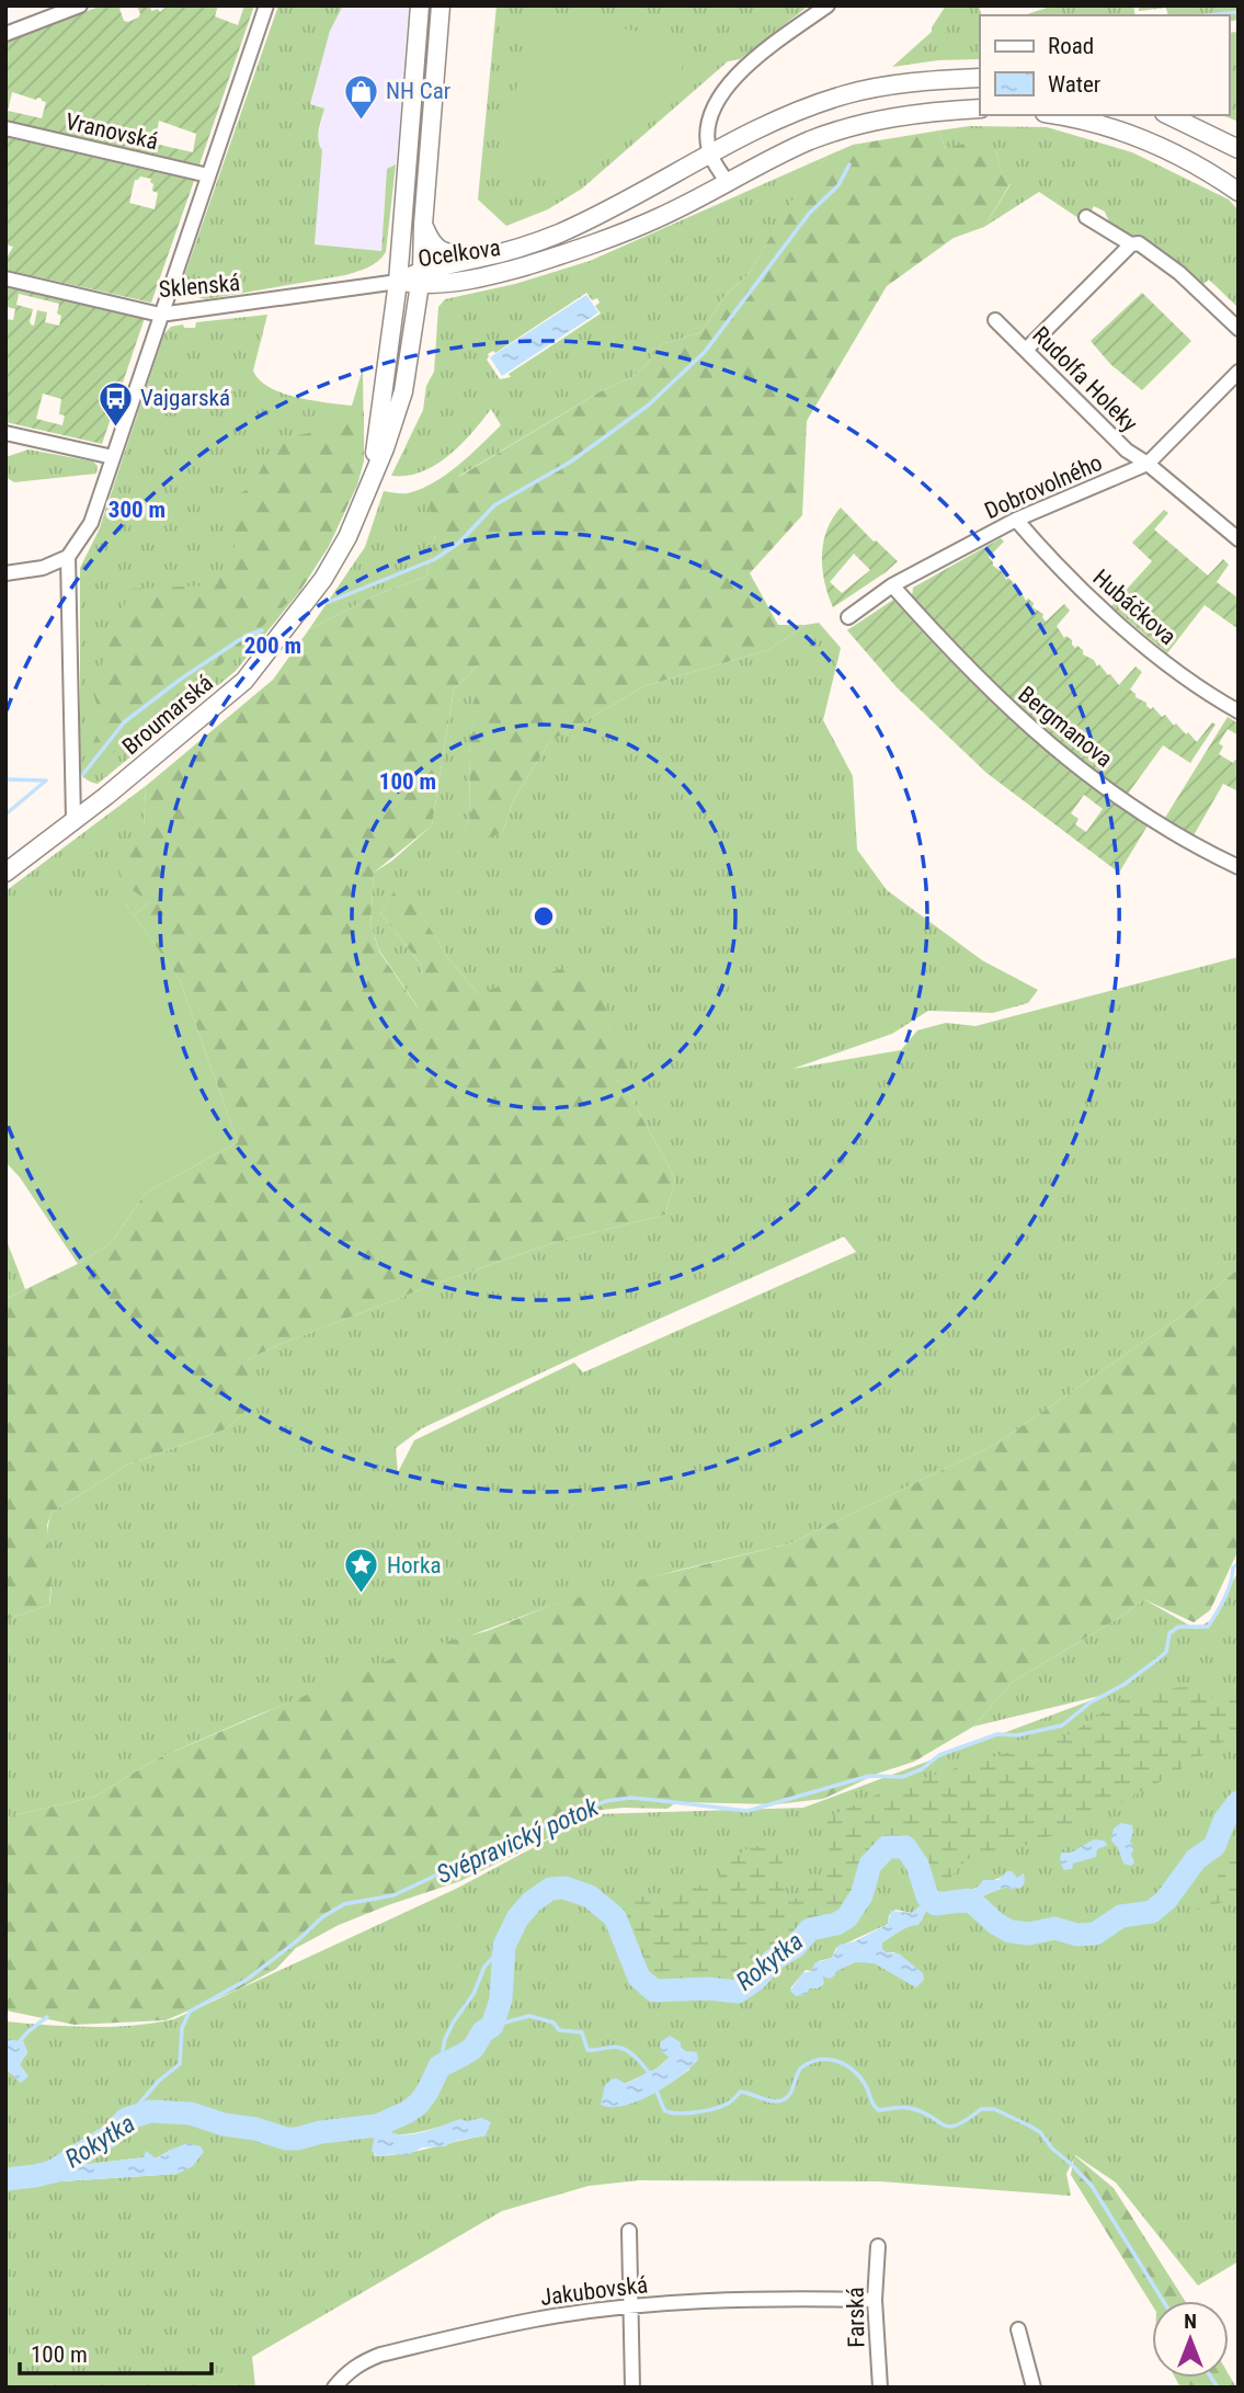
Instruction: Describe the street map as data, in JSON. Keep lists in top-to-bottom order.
{
  "streets": {
    "street": [
      "Vranovská",
      "Ocelkova",
      "Sklenská",
      "Rudolfa Holeky",
      "Dobrovolného",
      "Hubáčkova",
      "Broumarská",
      "Bergmanova",
      "Jakubovská",
      "Farská"
    ]
  },
  "crossings": [
    ["Ocelkova", "Sklenská"],
    ["Ocelkova", "Broumarská"],
    ["Sklenská", "Broumarská"],
    ["Rudolfa Holeky", "Dobrovolného"],
    ["Dobrovolného", "Hubáčkova"],
    ["Dobrovolného", "Bergmanova"],
    ["Jakubovská", "Farská"]
  ],
  "water": ["Svépravický potok", "Rokytka"],
  "places": {
    "shop": ["NH Car"],
    "bus stop": ["Vajgarská"],
    "place": ["Horka"]
  },
  "legend": ["Road", "Water"],
  "scale_bar": "100 m",
  "north": "top",
  "rings": ["300 m", "200 m", "100 m"]
}
